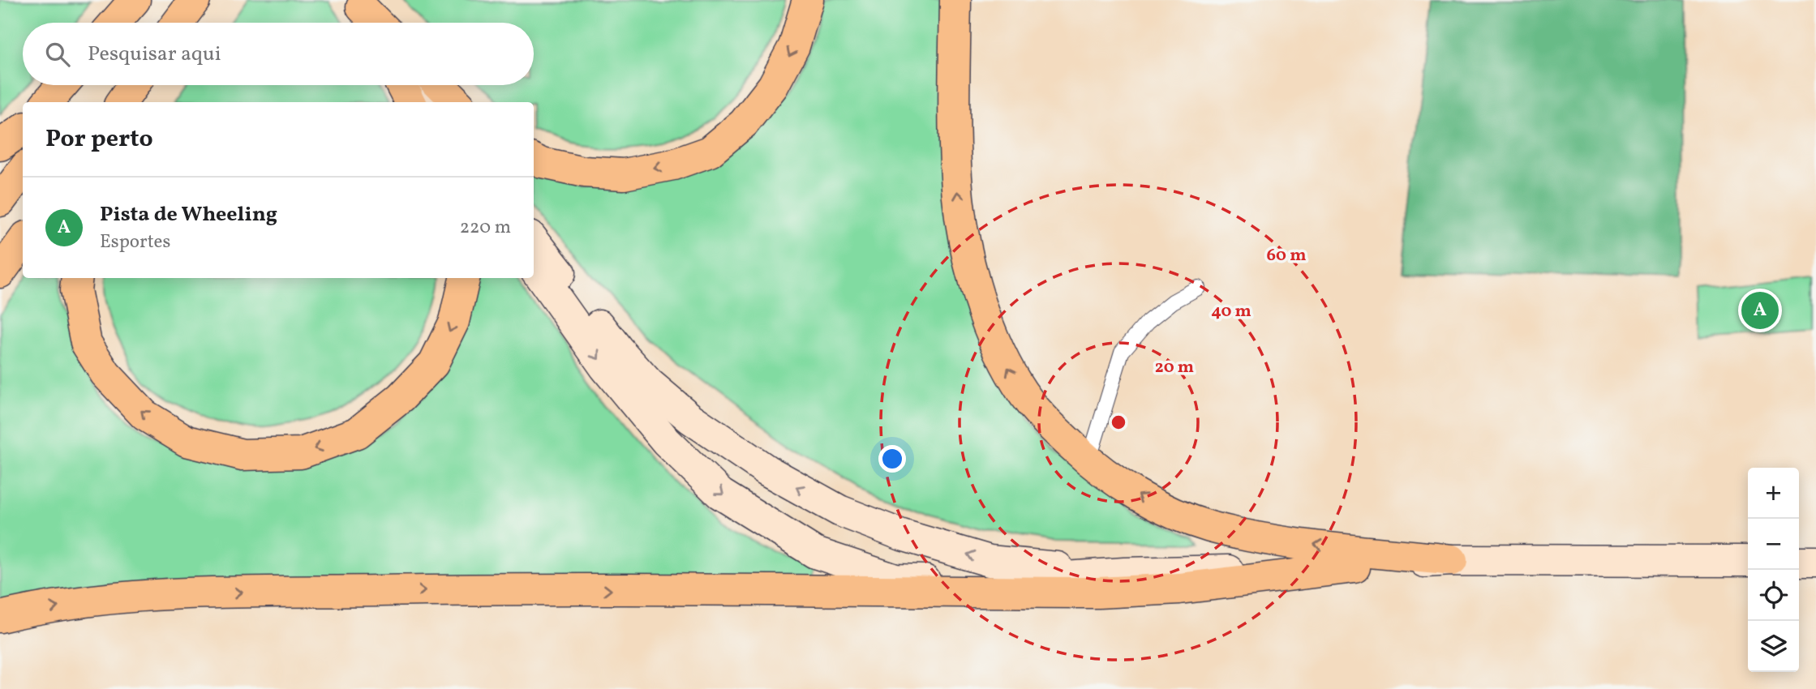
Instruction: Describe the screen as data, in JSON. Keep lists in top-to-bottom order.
{
  "page": {
    "search": "Pesquisar aqui",
    "heading": "Por perto",
    "list": [
      {
        "mark": "A",
        "name": "Pista de Wheeling",
        "note": "Esportes",
        "value": "220 m"
      }
    ],
    "pins": "A",
    "map_buttons": ["+", "−"]
  },
  "rings": ["60 m", "40 m", "20 m"]
}
